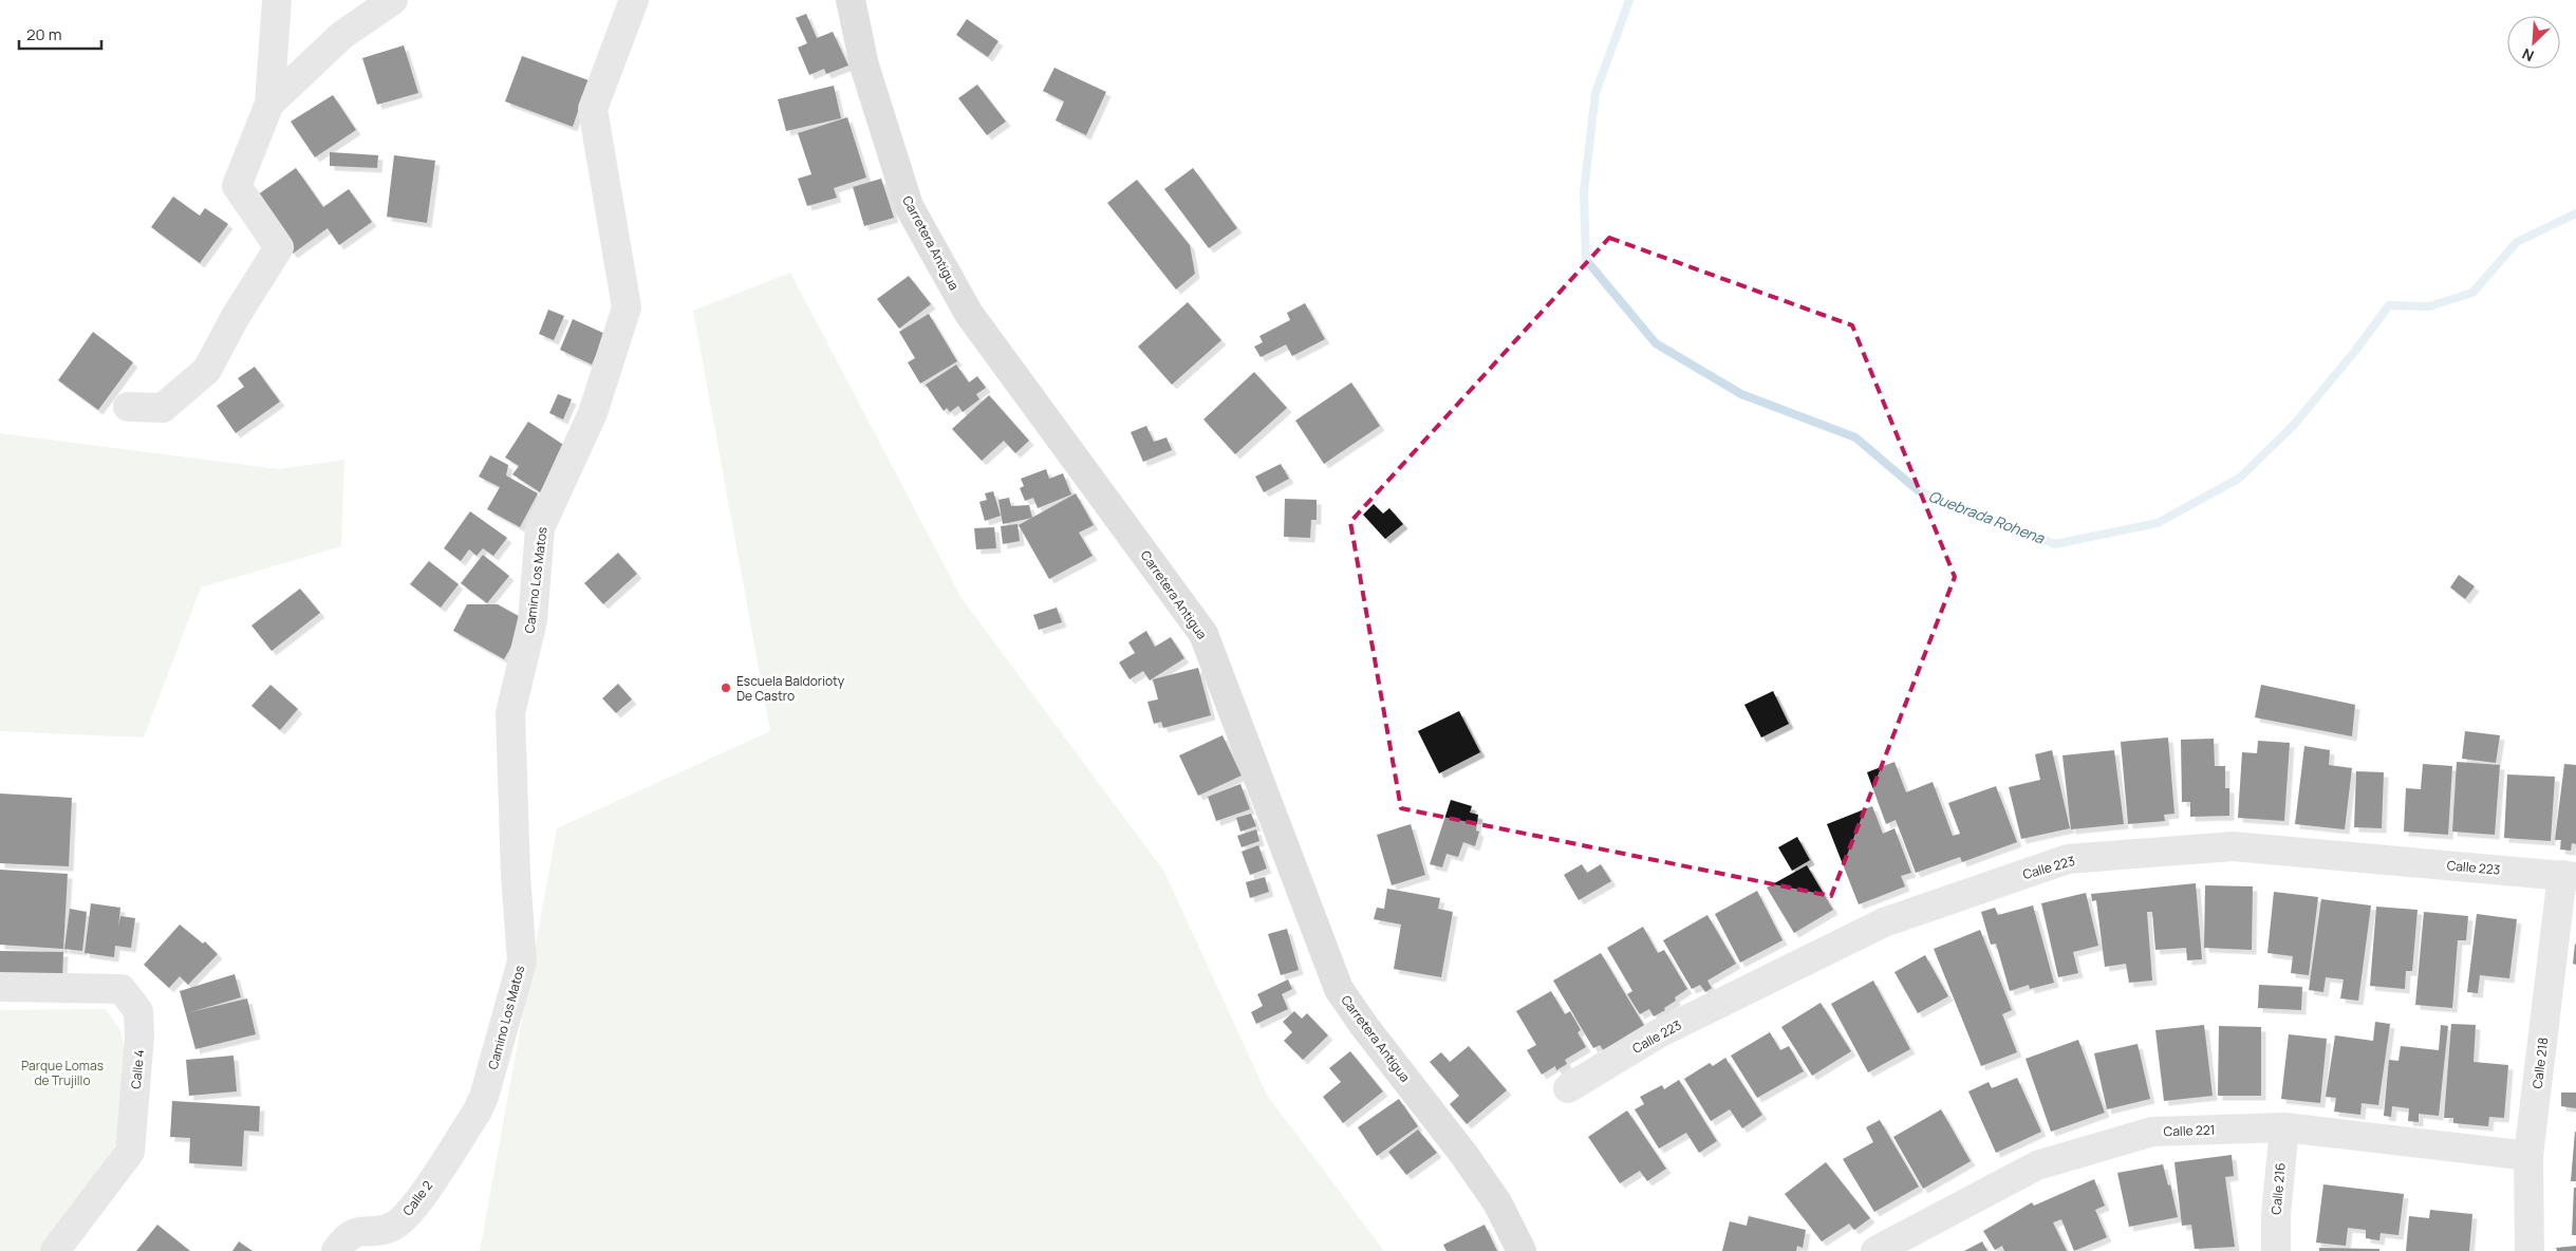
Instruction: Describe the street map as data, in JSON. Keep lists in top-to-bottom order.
{
  "streets": {
    "street": [
      "Carretera Antigua",
      "Camino Los Matos",
      "Calle 223",
      "Calle 218",
      "Calle 4",
      "Calle 221",
      "Calle 216",
      "Calle 2"
    ]
  },
  "crossings": [
    ["Camino Los Matos", "Calle 2"],
    ["Calle 223", "Calle 218"],
    ["Calle 218", "Calle 221"],
    ["Calle 221", "Calle 216"]
  ],
  "water": ["Quebrada Rohena"],
  "parks": ["Parque Lomas de Trujillo"],
  "places": ["Escuela Baldorioty De Castro"],
  "scale_bar": "20 m",
  "north": "bottom left"
}
